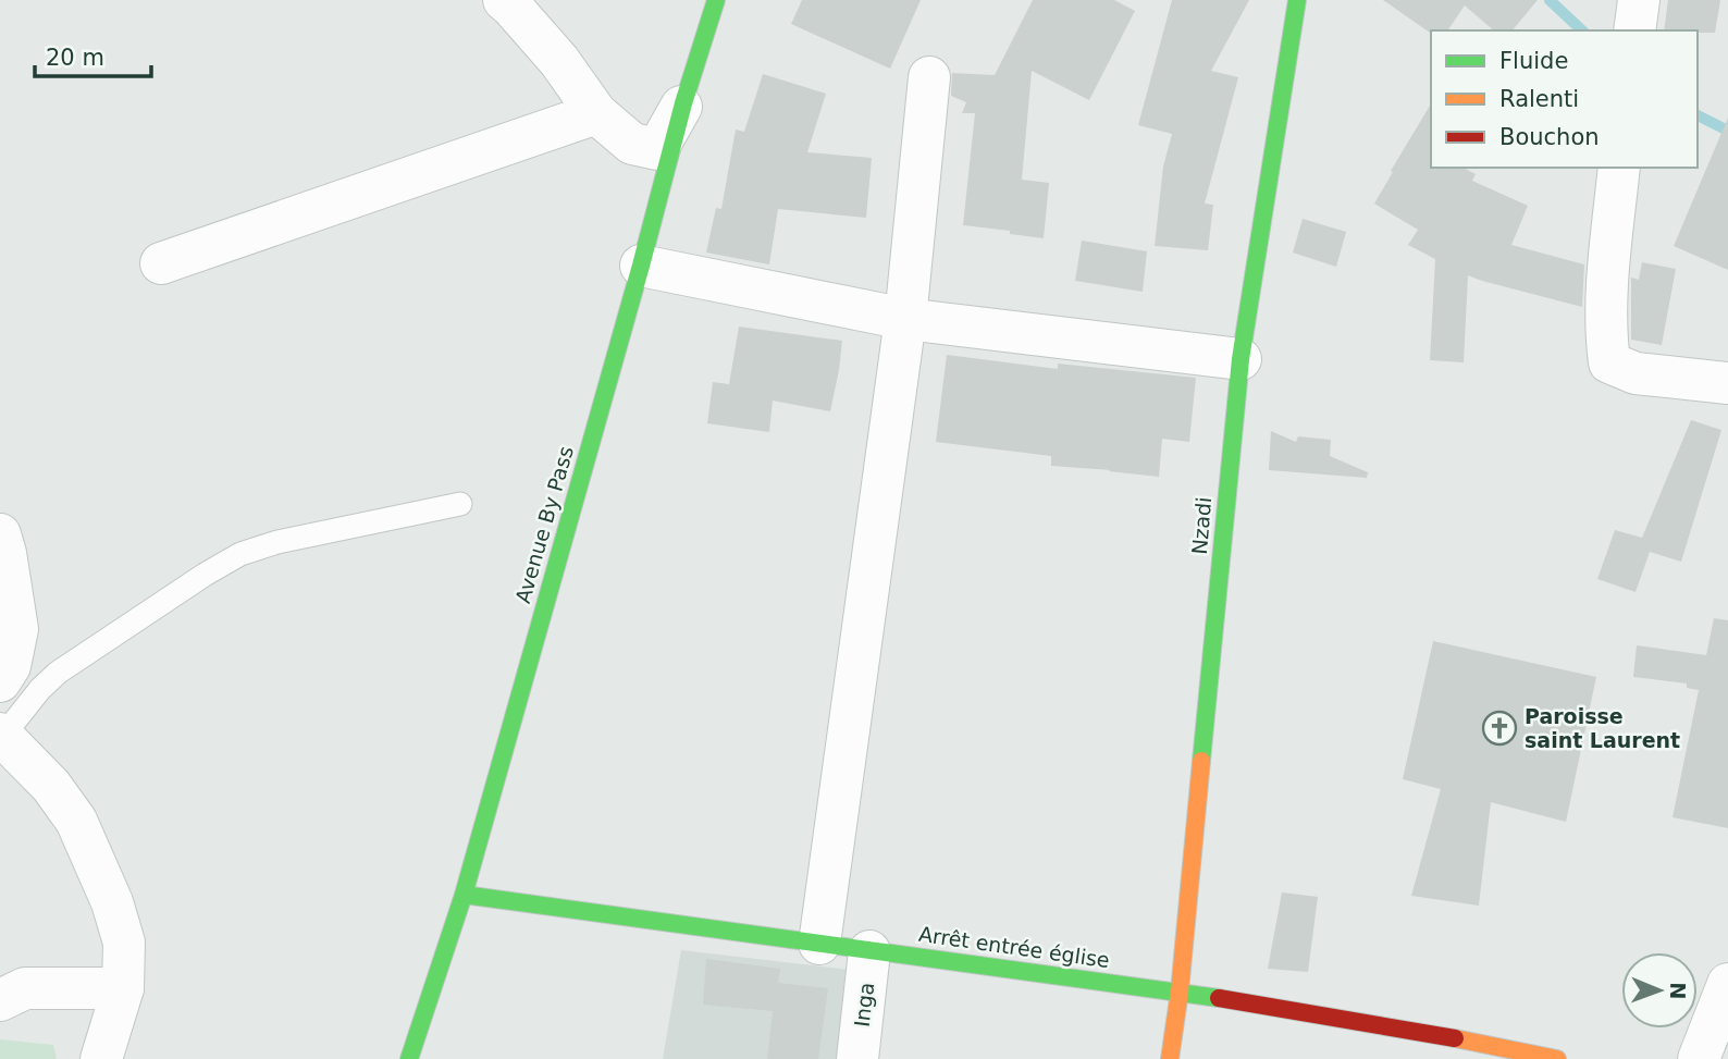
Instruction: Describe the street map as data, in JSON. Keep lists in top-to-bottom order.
{
  "streets": {
    "main road": ["Avenue By Pass", "Nzadi", "Arrêt entrée église"],
    "street": ["Inga"]
  },
  "crossings": [
    ["Avenue By Pass", "Arrêt entrée église"],
    ["Nzadi", "Arrêt entrée église"],
    ["Arrêt entrée église", "Inga"]
  ],
  "places": {
    "church": ["Paroisse saint Laurent"]
  },
  "legend": ["Fluide", "Ralenti", "Bouchon"],
  "scale_bar": "20 m",
  "north": "right"
}
